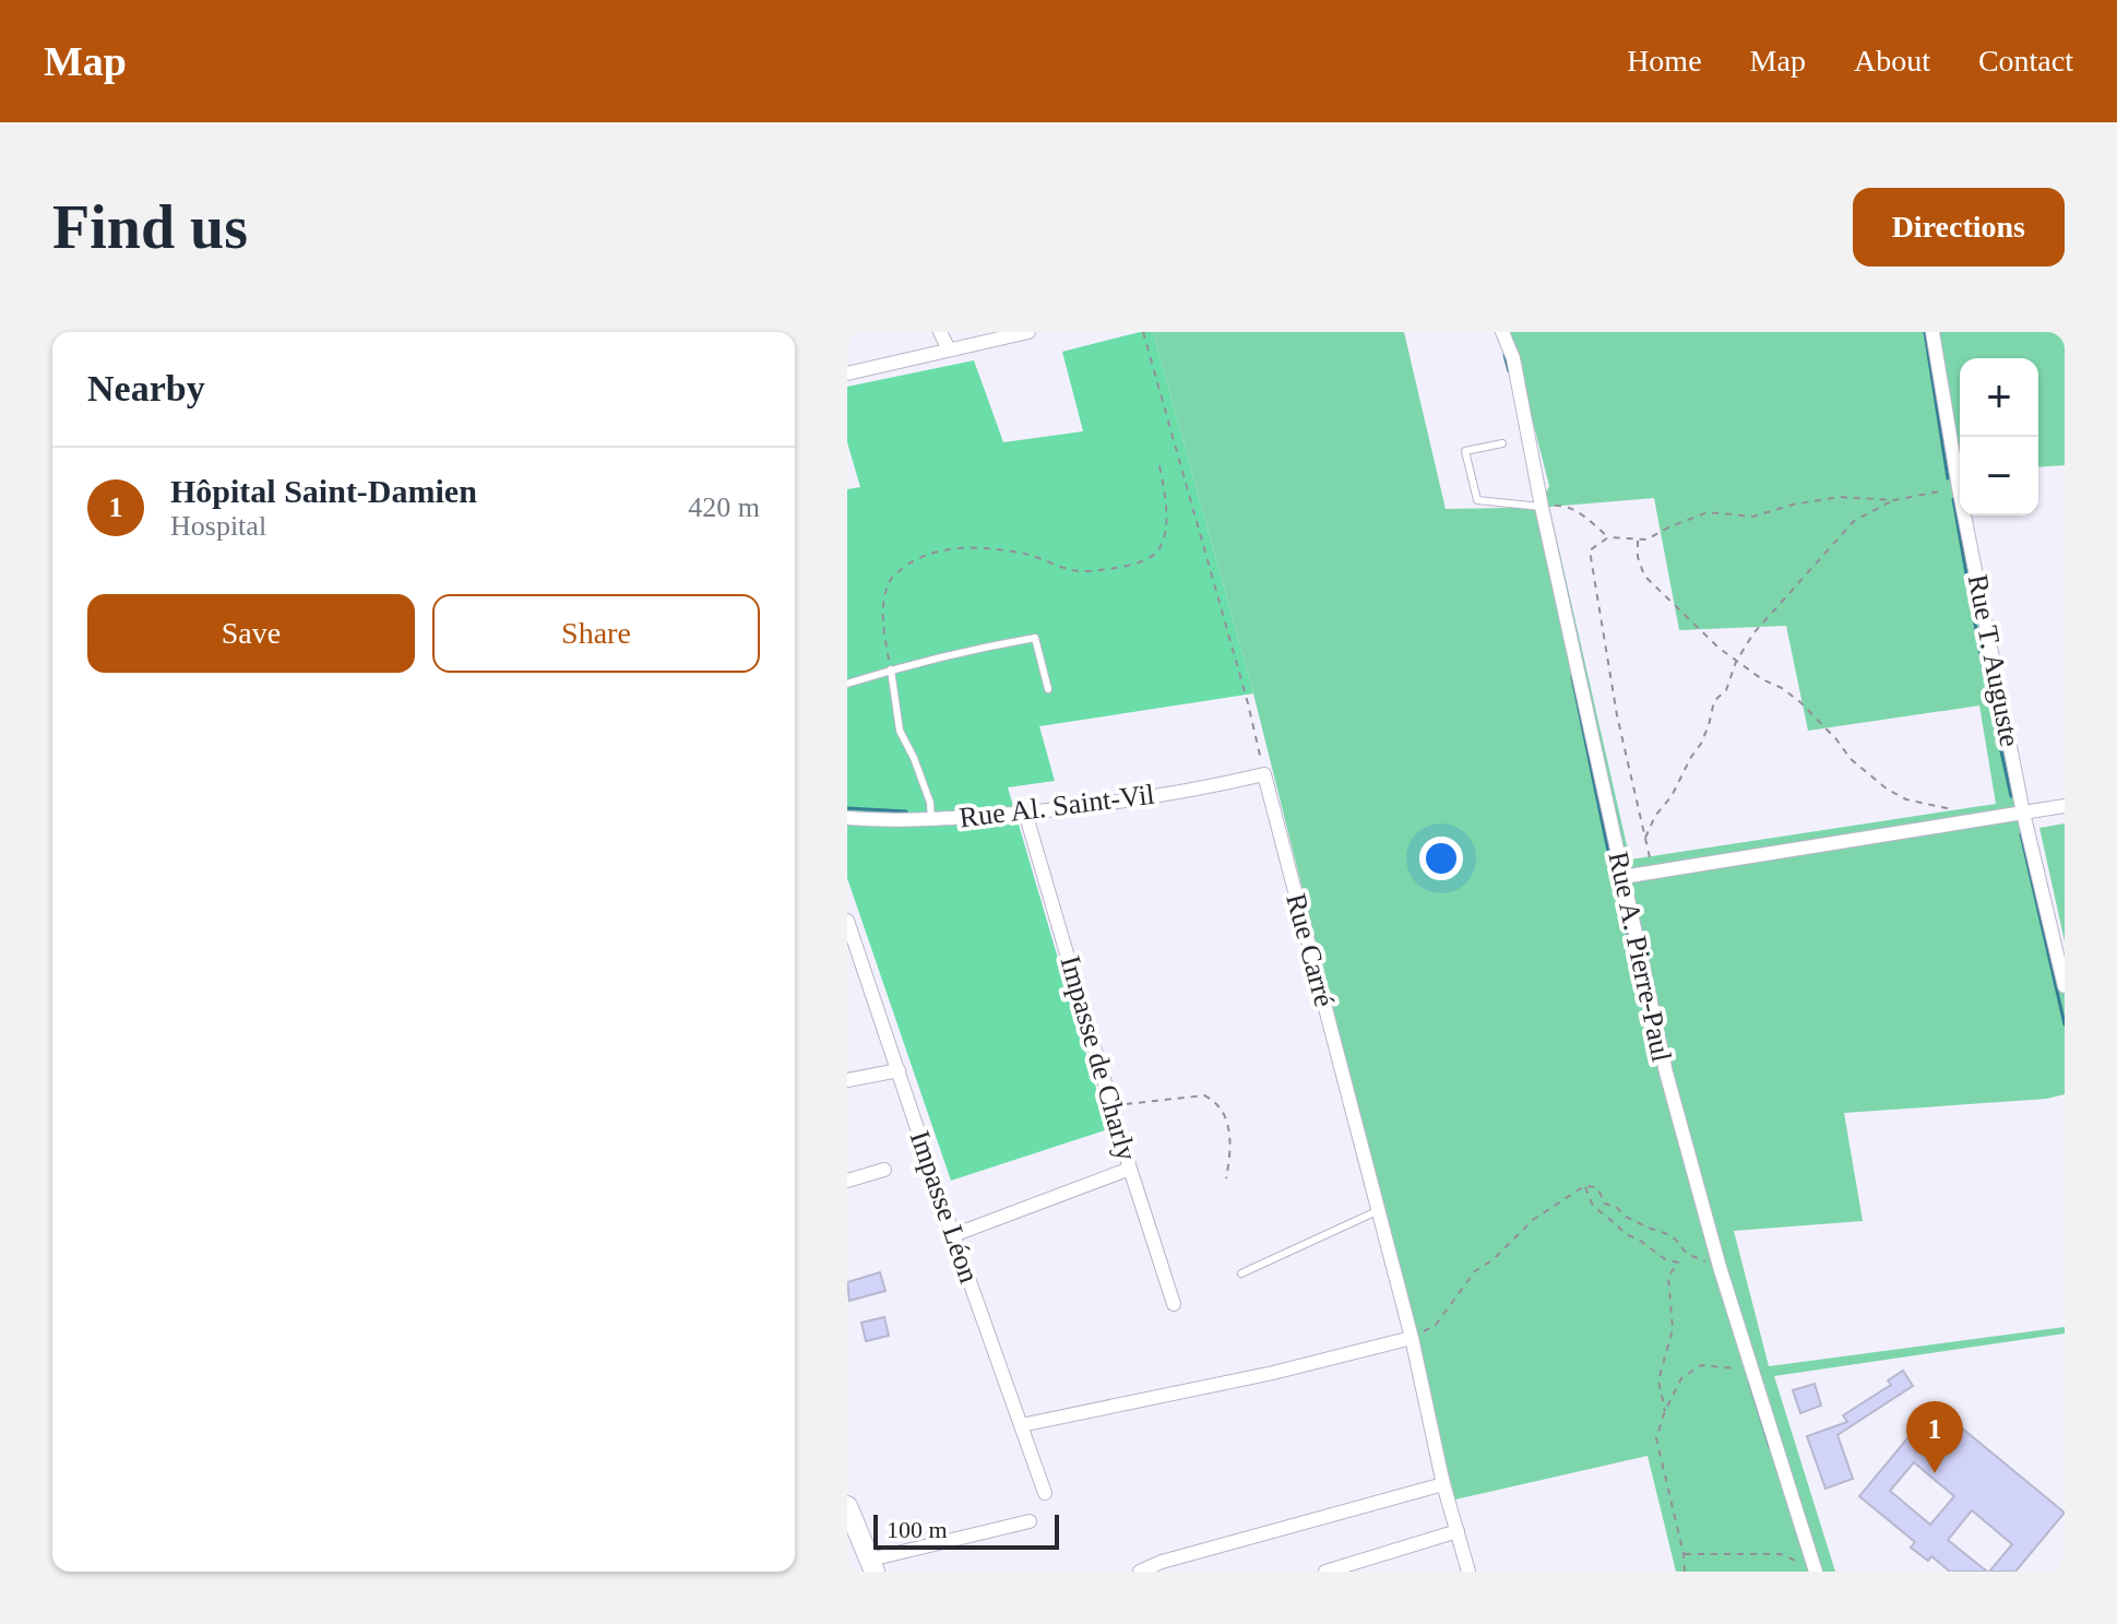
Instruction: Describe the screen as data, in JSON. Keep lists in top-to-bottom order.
{
  "streets": {
    "street": [
      "Rue T. Auguste",
      "Rue Al. Saint-Vil",
      "Rue Carré",
      "Rue A. Pierre-Paul",
      "Impasse de Charly",
      "Impasse Léon"
    ]
  },
  "crossings": [
    ["Rue Al. Saint-Vil", "Rue Carré"],
    ["Rue Al. Saint-Vil", "Impasse de Charly"]
  ],
  "scale_bar": "100 m",
  "page": {
    "header": "Map",
    "nav": [
      "Home",
      "Map",
      "About",
      "Contact"
    ],
    "buttons": [
      "Directions",
      ["Save", "Share"]
    ],
    "title": "Find us",
    "heading": "Nearby",
    "map_buttons": ["+", "−"],
    "list": [
      {
        "mark": "1",
        "name": "Hôpital Saint-Damien",
        "note": "Hospital",
        "value": "420 m"
      }
    ],
    "pins": "1",
    "scale": "100 m"
  }
}
